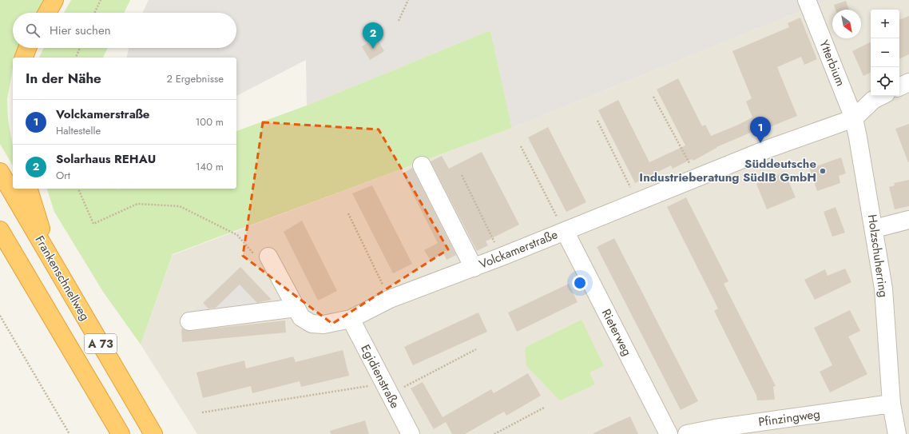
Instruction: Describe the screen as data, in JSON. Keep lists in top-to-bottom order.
{
  "streets": {
    "highway": ["Frankenschnellweg", "A 73"],
    "street": [
      "Ytterbium",
      "Volckamerstraße",
      "Holzschuherring",
      "Rieterweg",
      "Egidienstraße",
      "Pfinzingweg"
    ]
  },
  "crossings": [
    ["Ytterbium", "Volckamerstraße"],
    ["Ytterbium", "Holzschuherring"],
    ["Volckamerstraße", "Holzschuherring"],
    ["Volckamerstraße", "Rieterweg"],
    ["Volckamerstraße", "Egidienstraße"],
    ["Holzschuherring", "Pfinzingweg"]
  ],
  "places": ["Süddeutsche Industrieberatung SüdIB GmbH"],
  "north": "bottom right",
  "page": {
    "map_buttons": ["+", "−"],
    "search": "Hier suchen",
    "pins": ["2", "1"],
    "heading": ["In der Nähe", "2 Ergebnisse"],
    "list": [
      {
        "mark": "1",
        "name": "Volckamerstraße",
        "note": "Haltestelle",
        "value": "100 m"
      },
      {
        "mark": "2",
        "name": "Solarhaus REHAU",
        "note": "Ort",
        "value": "140 m"
      }
    ]
  }
}
